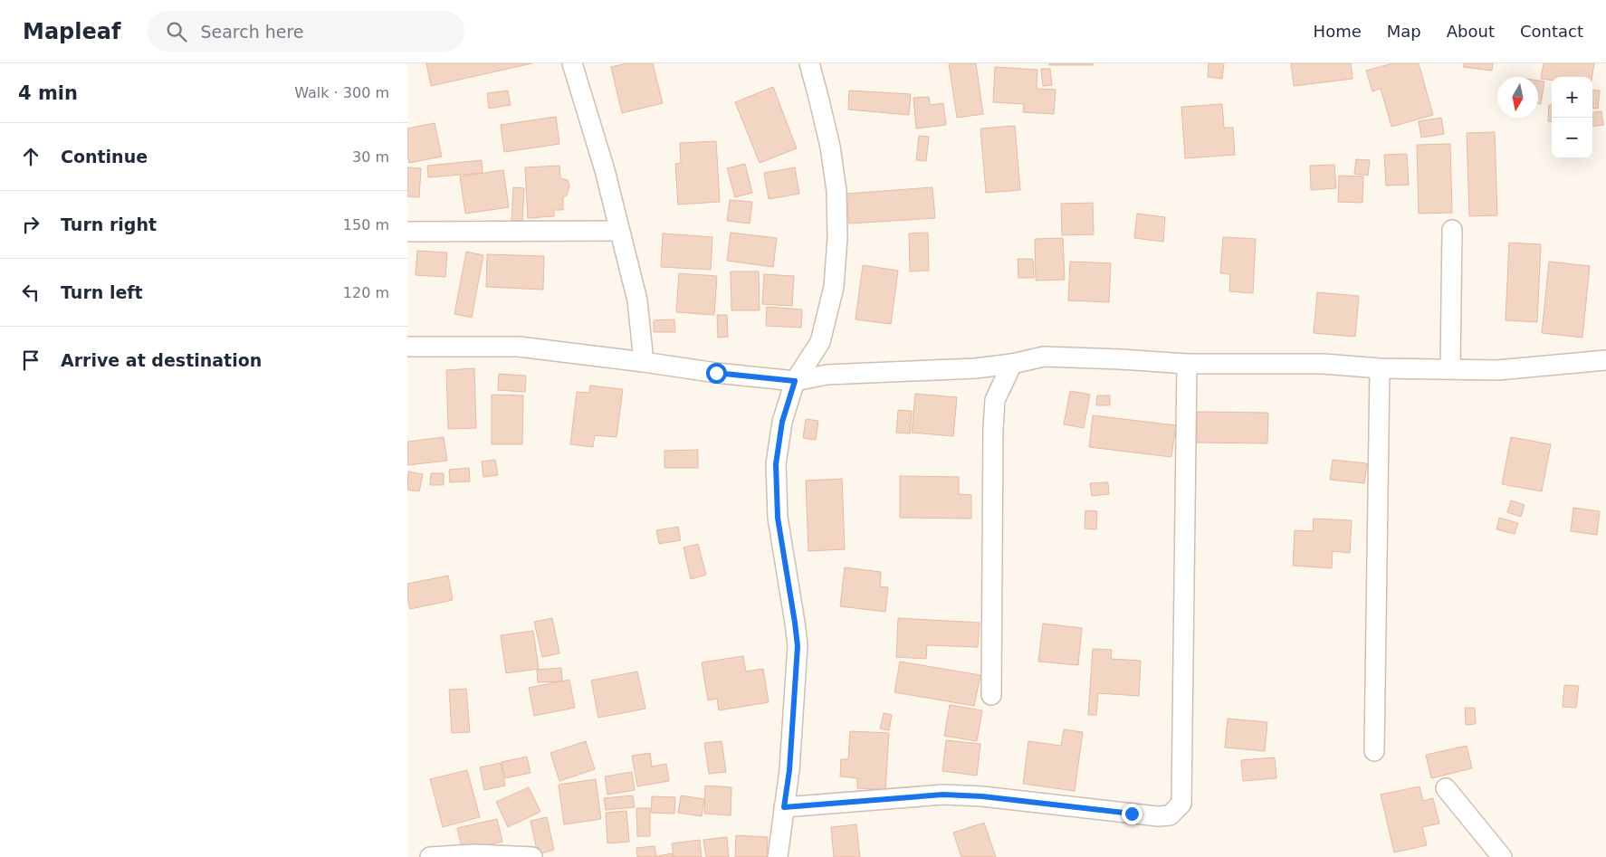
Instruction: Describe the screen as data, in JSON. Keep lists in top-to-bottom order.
{
  "north": "bottom",
  "page": {
    "header": "Mapleaf",
    "search": "Search here",
    "nav": [
      "Home",
      "Map",
      "About",
      "Contact"
    ],
    "heading": ["4 min", "Walk · 300 m"],
    "map_buttons": ["+", "−"],
    "list": [
      ["Continue", "30 m"],
      ["Turn right", "150 m"],
      ["Turn left", "120 m"],
      "Arrive at destination"
    ]
  }
}
